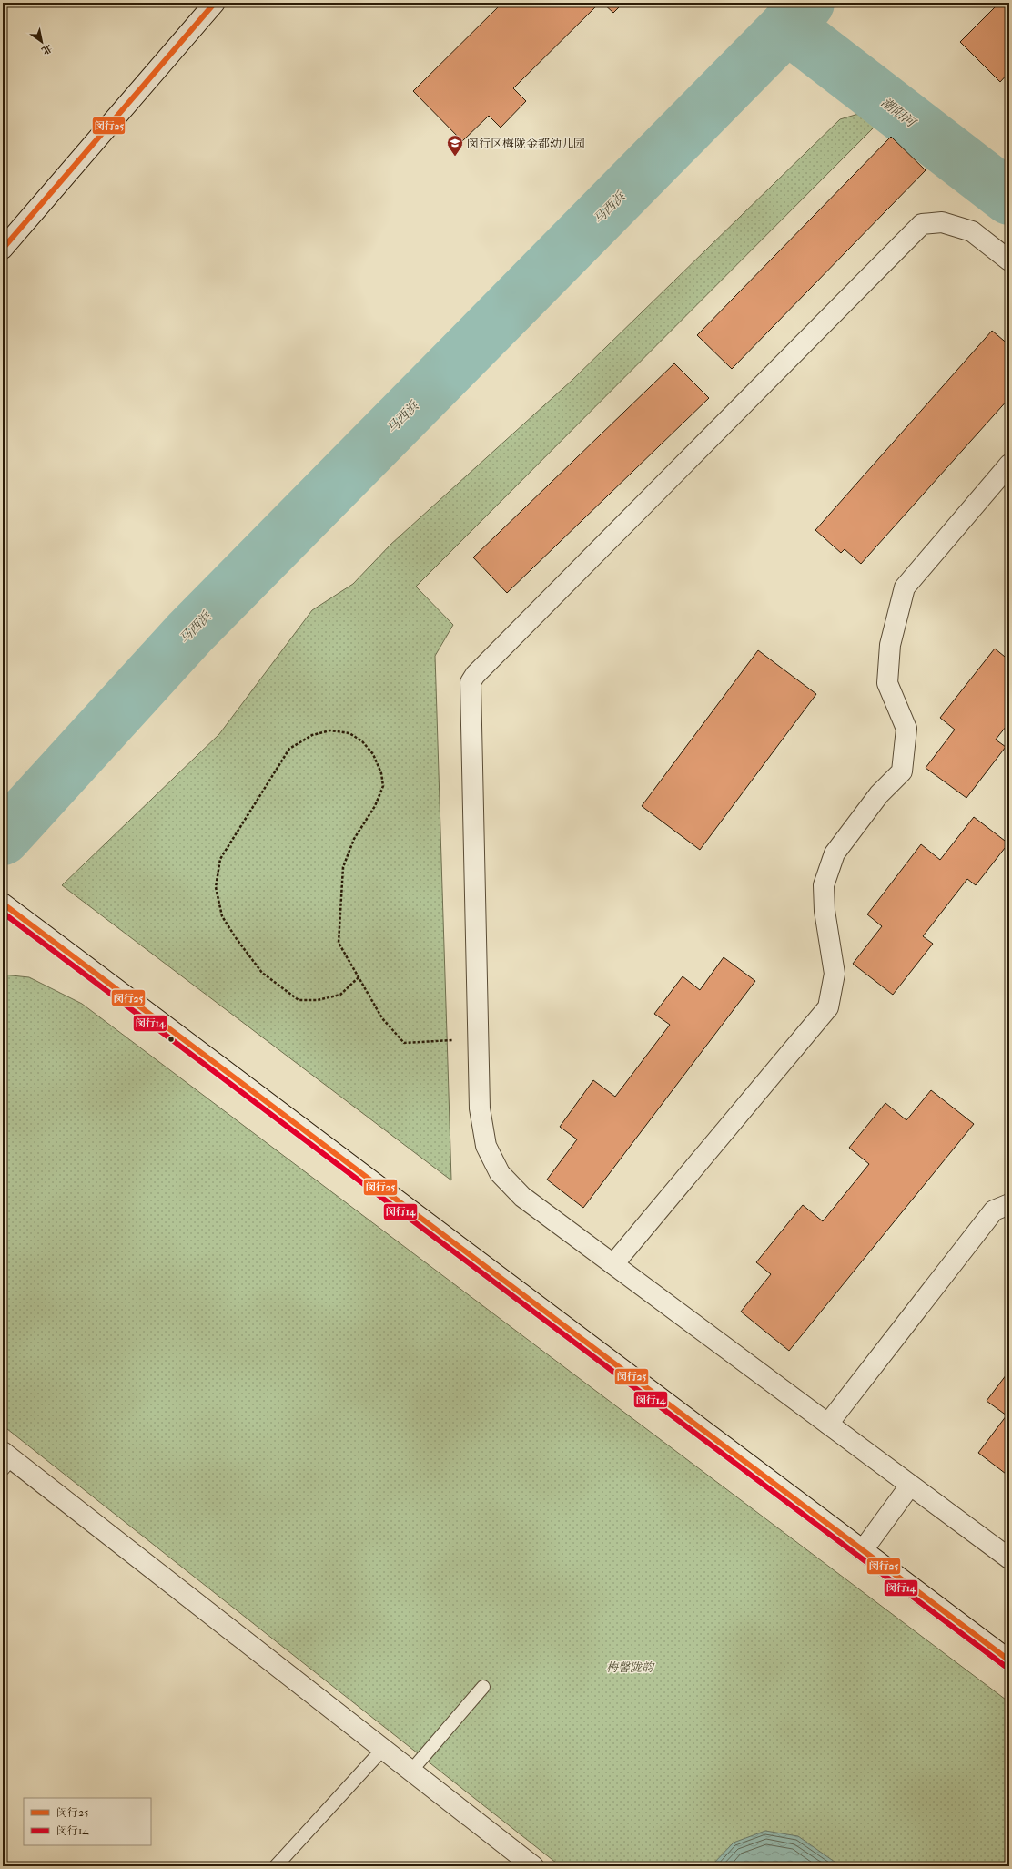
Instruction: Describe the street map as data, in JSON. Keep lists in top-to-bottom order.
{
  "water": ["潮阳河", "马西浜"],
  "parks": ["梅馨陇韵"],
  "places": {
    "school or university": ["闵行区梅陇金都幼儿园"]
  },
  "lines": ["transit line 闵行25", "transit line 闵行14"],
  "legend": ["闵行25", "闵行14"],
  "north": "bottom right"
}
